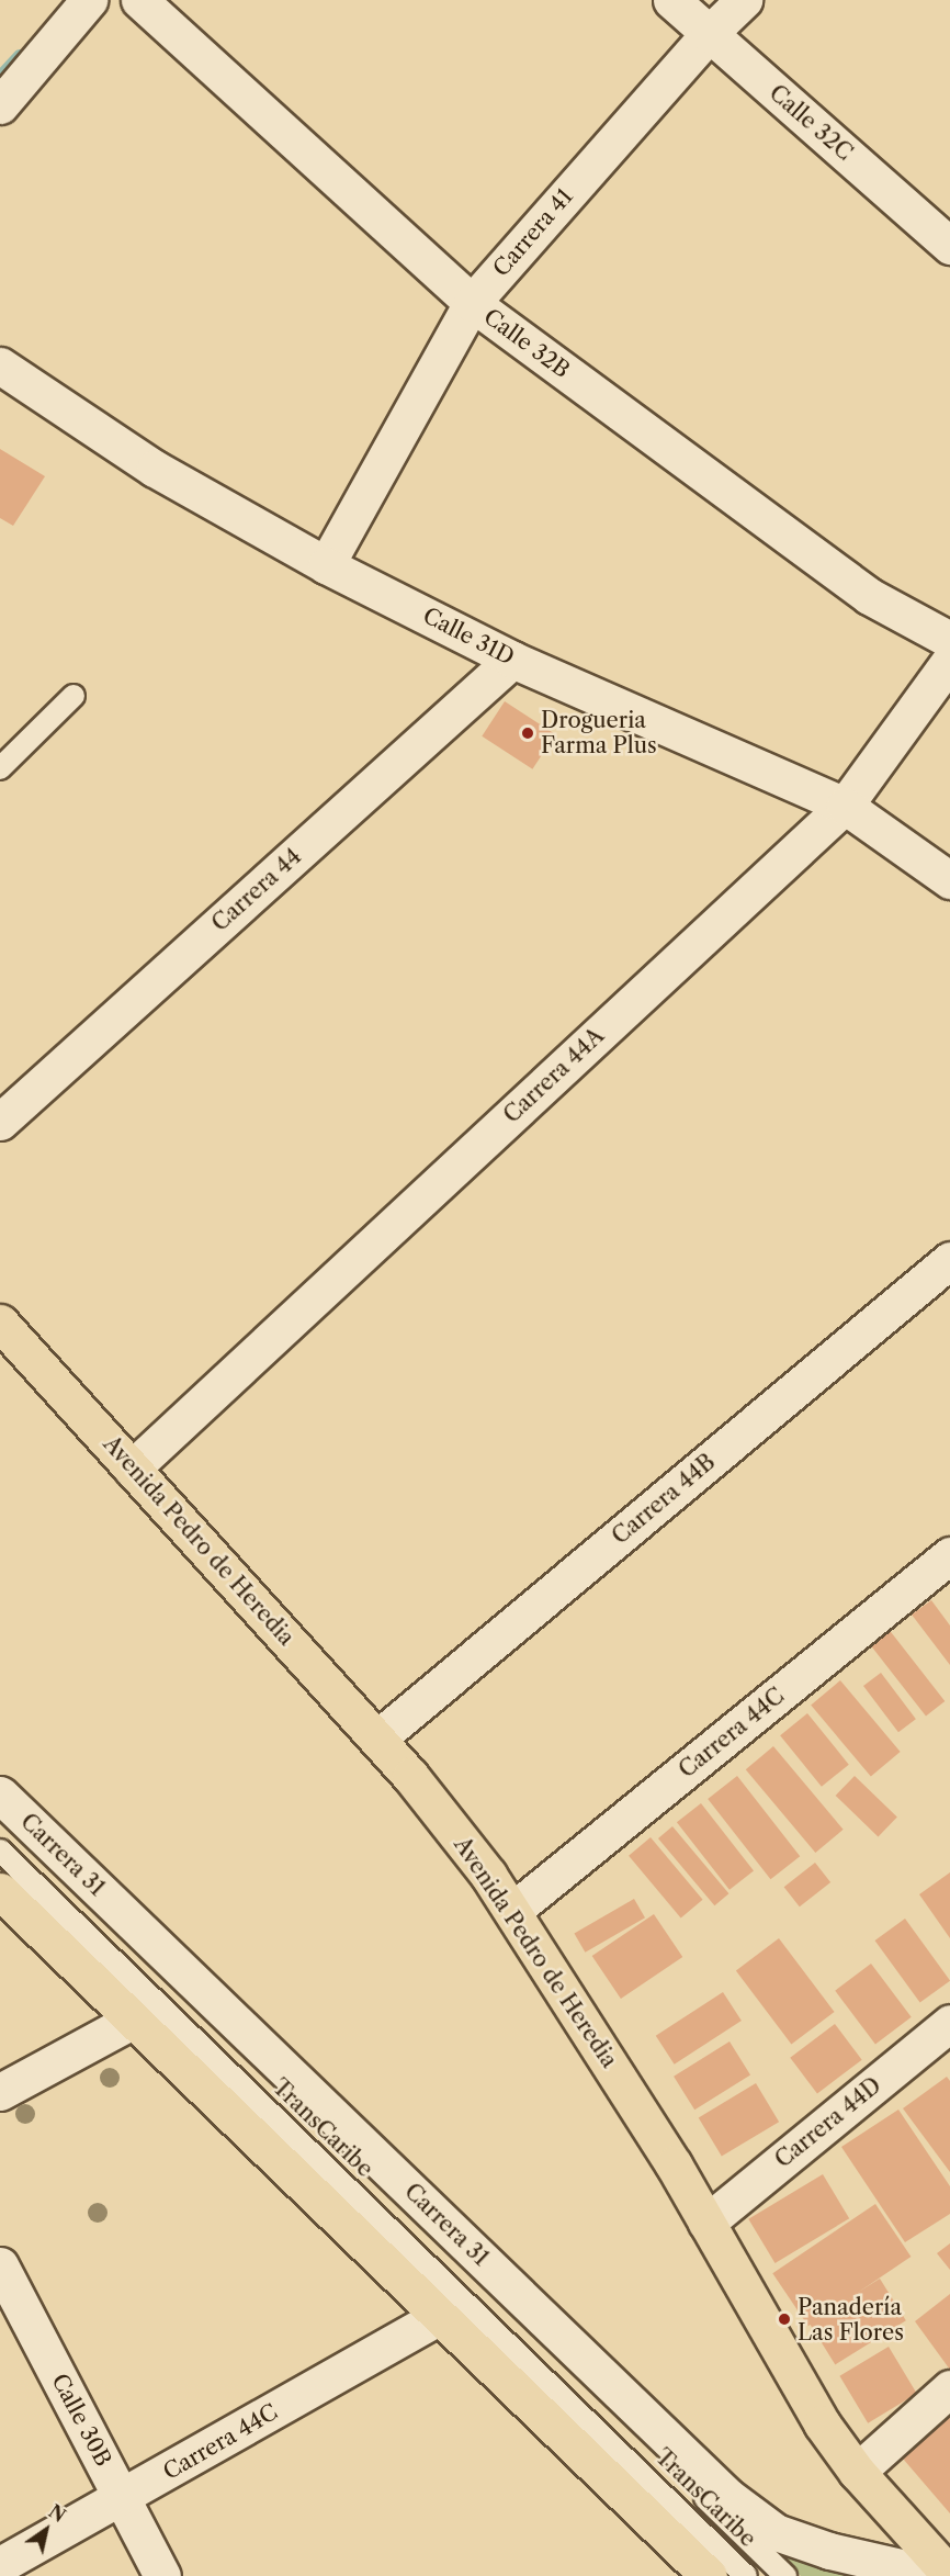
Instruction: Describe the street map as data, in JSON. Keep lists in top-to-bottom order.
{
  "streets": {
    "highway": ["Avenida Pedro de Heredia"],
    "street": [
      "Calle 32C",
      "Carrera 41",
      "Calle 32B",
      "Calle 31D",
      "Carrera 44",
      "Carrera 44A",
      "Carrera 44B",
      "Carrera 44C",
      "Carrera 31",
      "Carrera 44D",
      "Calle 30B"
    ],
    "lane": ["TransCaribe"]
  },
  "crossings": [
    ["Calle 32C", "Carrera 41"],
    ["Carrera 41", "Calle 32B"],
    ["Carrera 41", "Calle 31D"],
    ["Calle 31D", "Carrera 44"],
    ["Calle 31D", "Carrera 44A"],
    ["Carrera 44A", "Avenida Pedro de Heredia"],
    ["Carrera 44B", "Avenida Pedro de Heredia"],
    ["Avenida Pedro de Heredia", "Carrera 44C"],
    ["Avenida Pedro de Heredia", "Carrera 44D"],
    ["Carrera 44C", "Calle 30B"]
  ],
  "places": ["Drogueria Farma Plus", "Panadería Las Flores"],
  "north": "top right"
}
